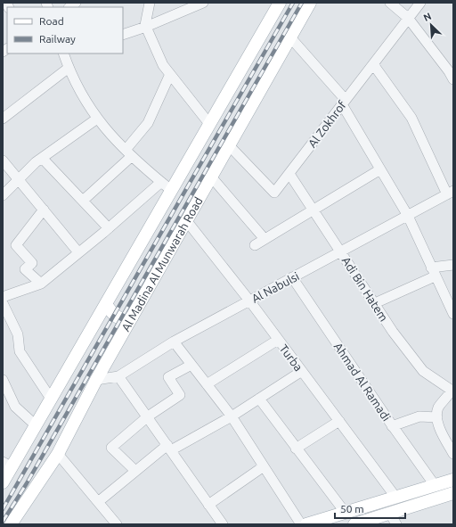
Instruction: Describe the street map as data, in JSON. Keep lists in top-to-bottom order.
{
  "streets": {
    "main road": ["Al Madina Al Munwarah Road"],
    "street": [
      "Al Zokhrof",
      "Al Nabulsi",
      "Adi Bin Hatem",
      "Turba",
      "Ahmad Al Ramadi"
    ]
  },
  "crossings": [
    ["Al Zokhrof", "Al Madina Al Munwarah Road"],
    ["Al Zokhrof", "Adi Bin Hatem"],
    ["Al Madina Al Munwarah Road", "Al Nabulsi"],
    ["Al Madina Al Munwarah Road", "Turba"],
    ["Al Nabulsi", "Adi Bin Hatem"],
    ["Al Nabulsi", "Turba"],
    ["Al Nabulsi", "Ahmad Al Ramadi"]
  ],
  "legend": ["Road", "Railway"],
  "scale_bar": "50 m",
  "north": "top left"
}
